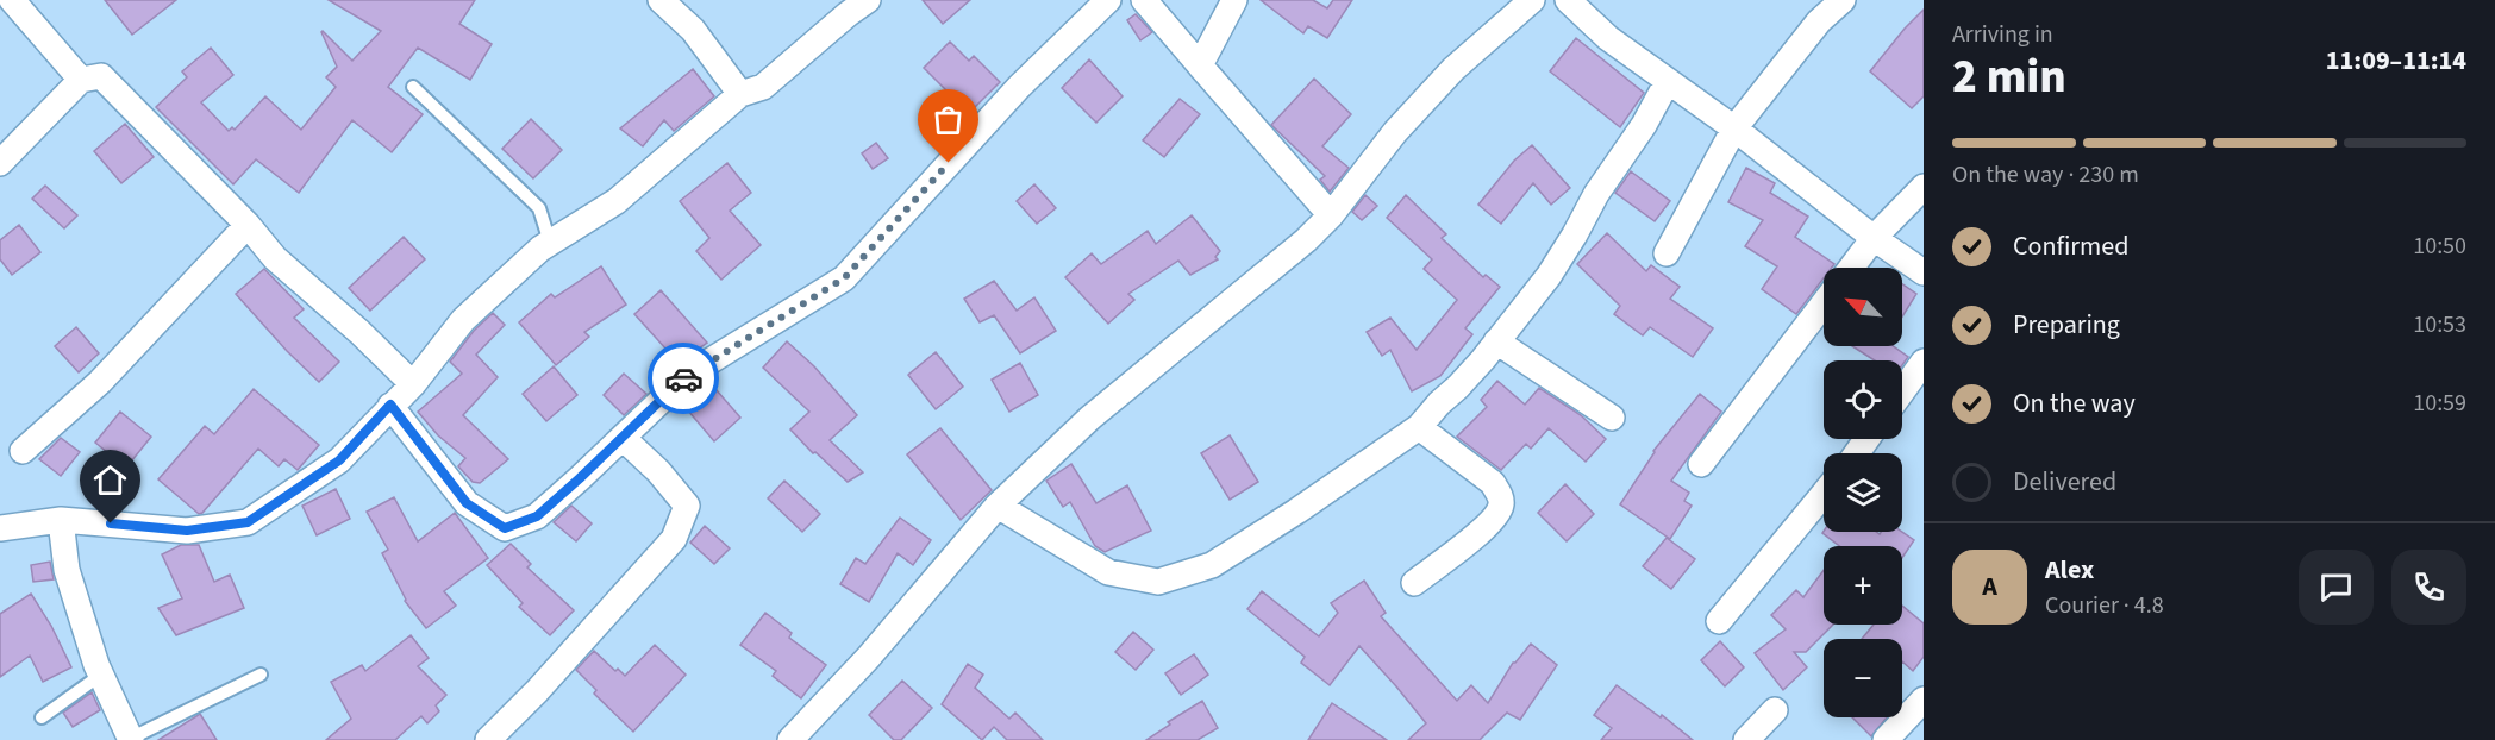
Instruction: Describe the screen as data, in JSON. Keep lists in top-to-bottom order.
{
  "north": "top left",
  "page": {
    "heading": ["2 min", "Arriving in", "11:09–11:14"],
    "panel": ["Alex", "Courier · 4.8"],
    "bar": "On the way · 230 m",
    "list": [
      ["Confirmed", "10:50"],
      ["Preparing", "10:53"],
      ["On the way", "10:59"],
      "Delivered"
    ],
    "map_buttons": ["+", "−"],
    "round": "A"
  }
}
